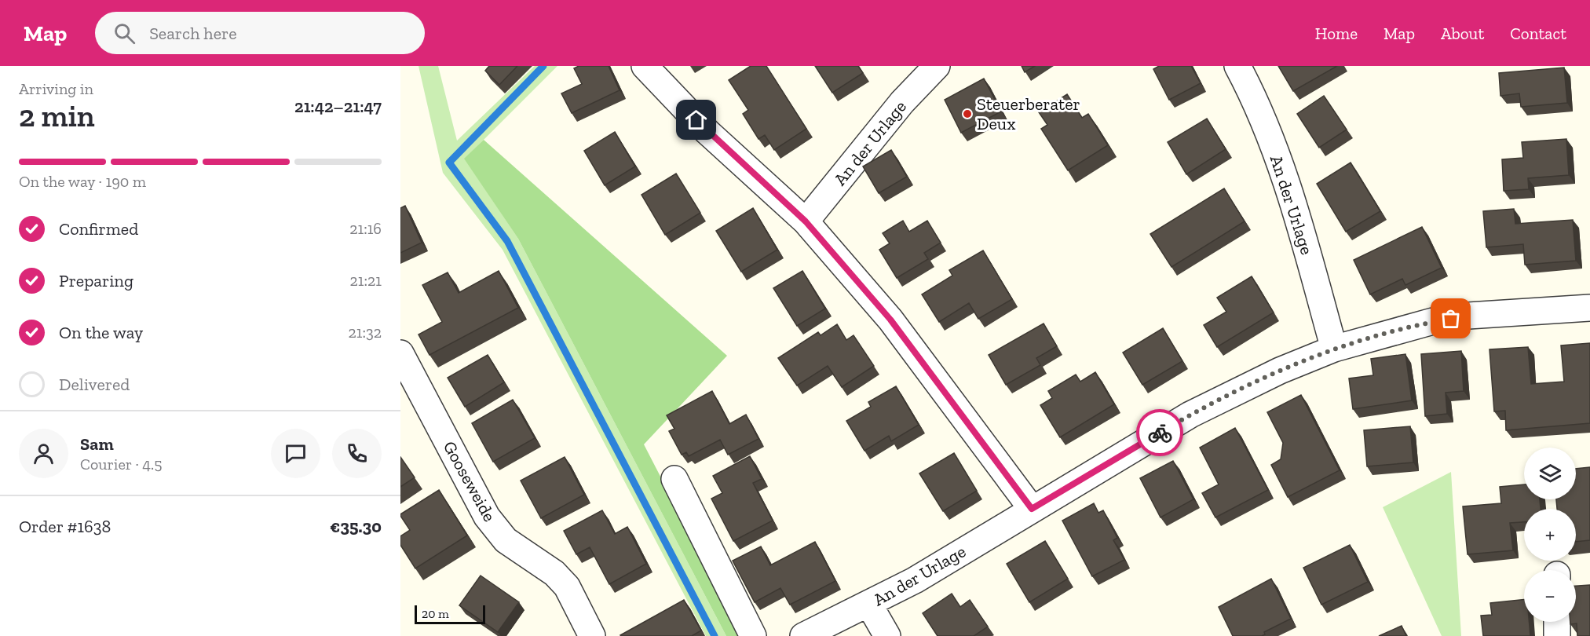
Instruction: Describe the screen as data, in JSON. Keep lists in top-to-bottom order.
{
  "streets": {
    "street": ["An der Urlage", "Gooseweide"]
  },
  "places": ["Steuerberater Deux"],
  "scale_bar": "20 m",
  "page": {
    "header": "Map",
    "search": "Search here",
    "nav": [
      "Home",
      "Map",
      "About",
      "Contact"
    ],
    "heading": ["2 min", "Arriving in", "21:42–21:47"],
    "panel": [
      "Sam",
      "Courier · 4.5",
      "Order #1638",
      "€35.30"
    ],
    "bar": "On the way · 190 m",
    "list": [
      ["Confirmed", "21:16"],
      ["Preparing", "21:21"],
      ["On the way", "21:32"],
      "Delivered"
    ],
    "map_buttons": ["+", "−"],
    "scale": "20 m"
  }
}
